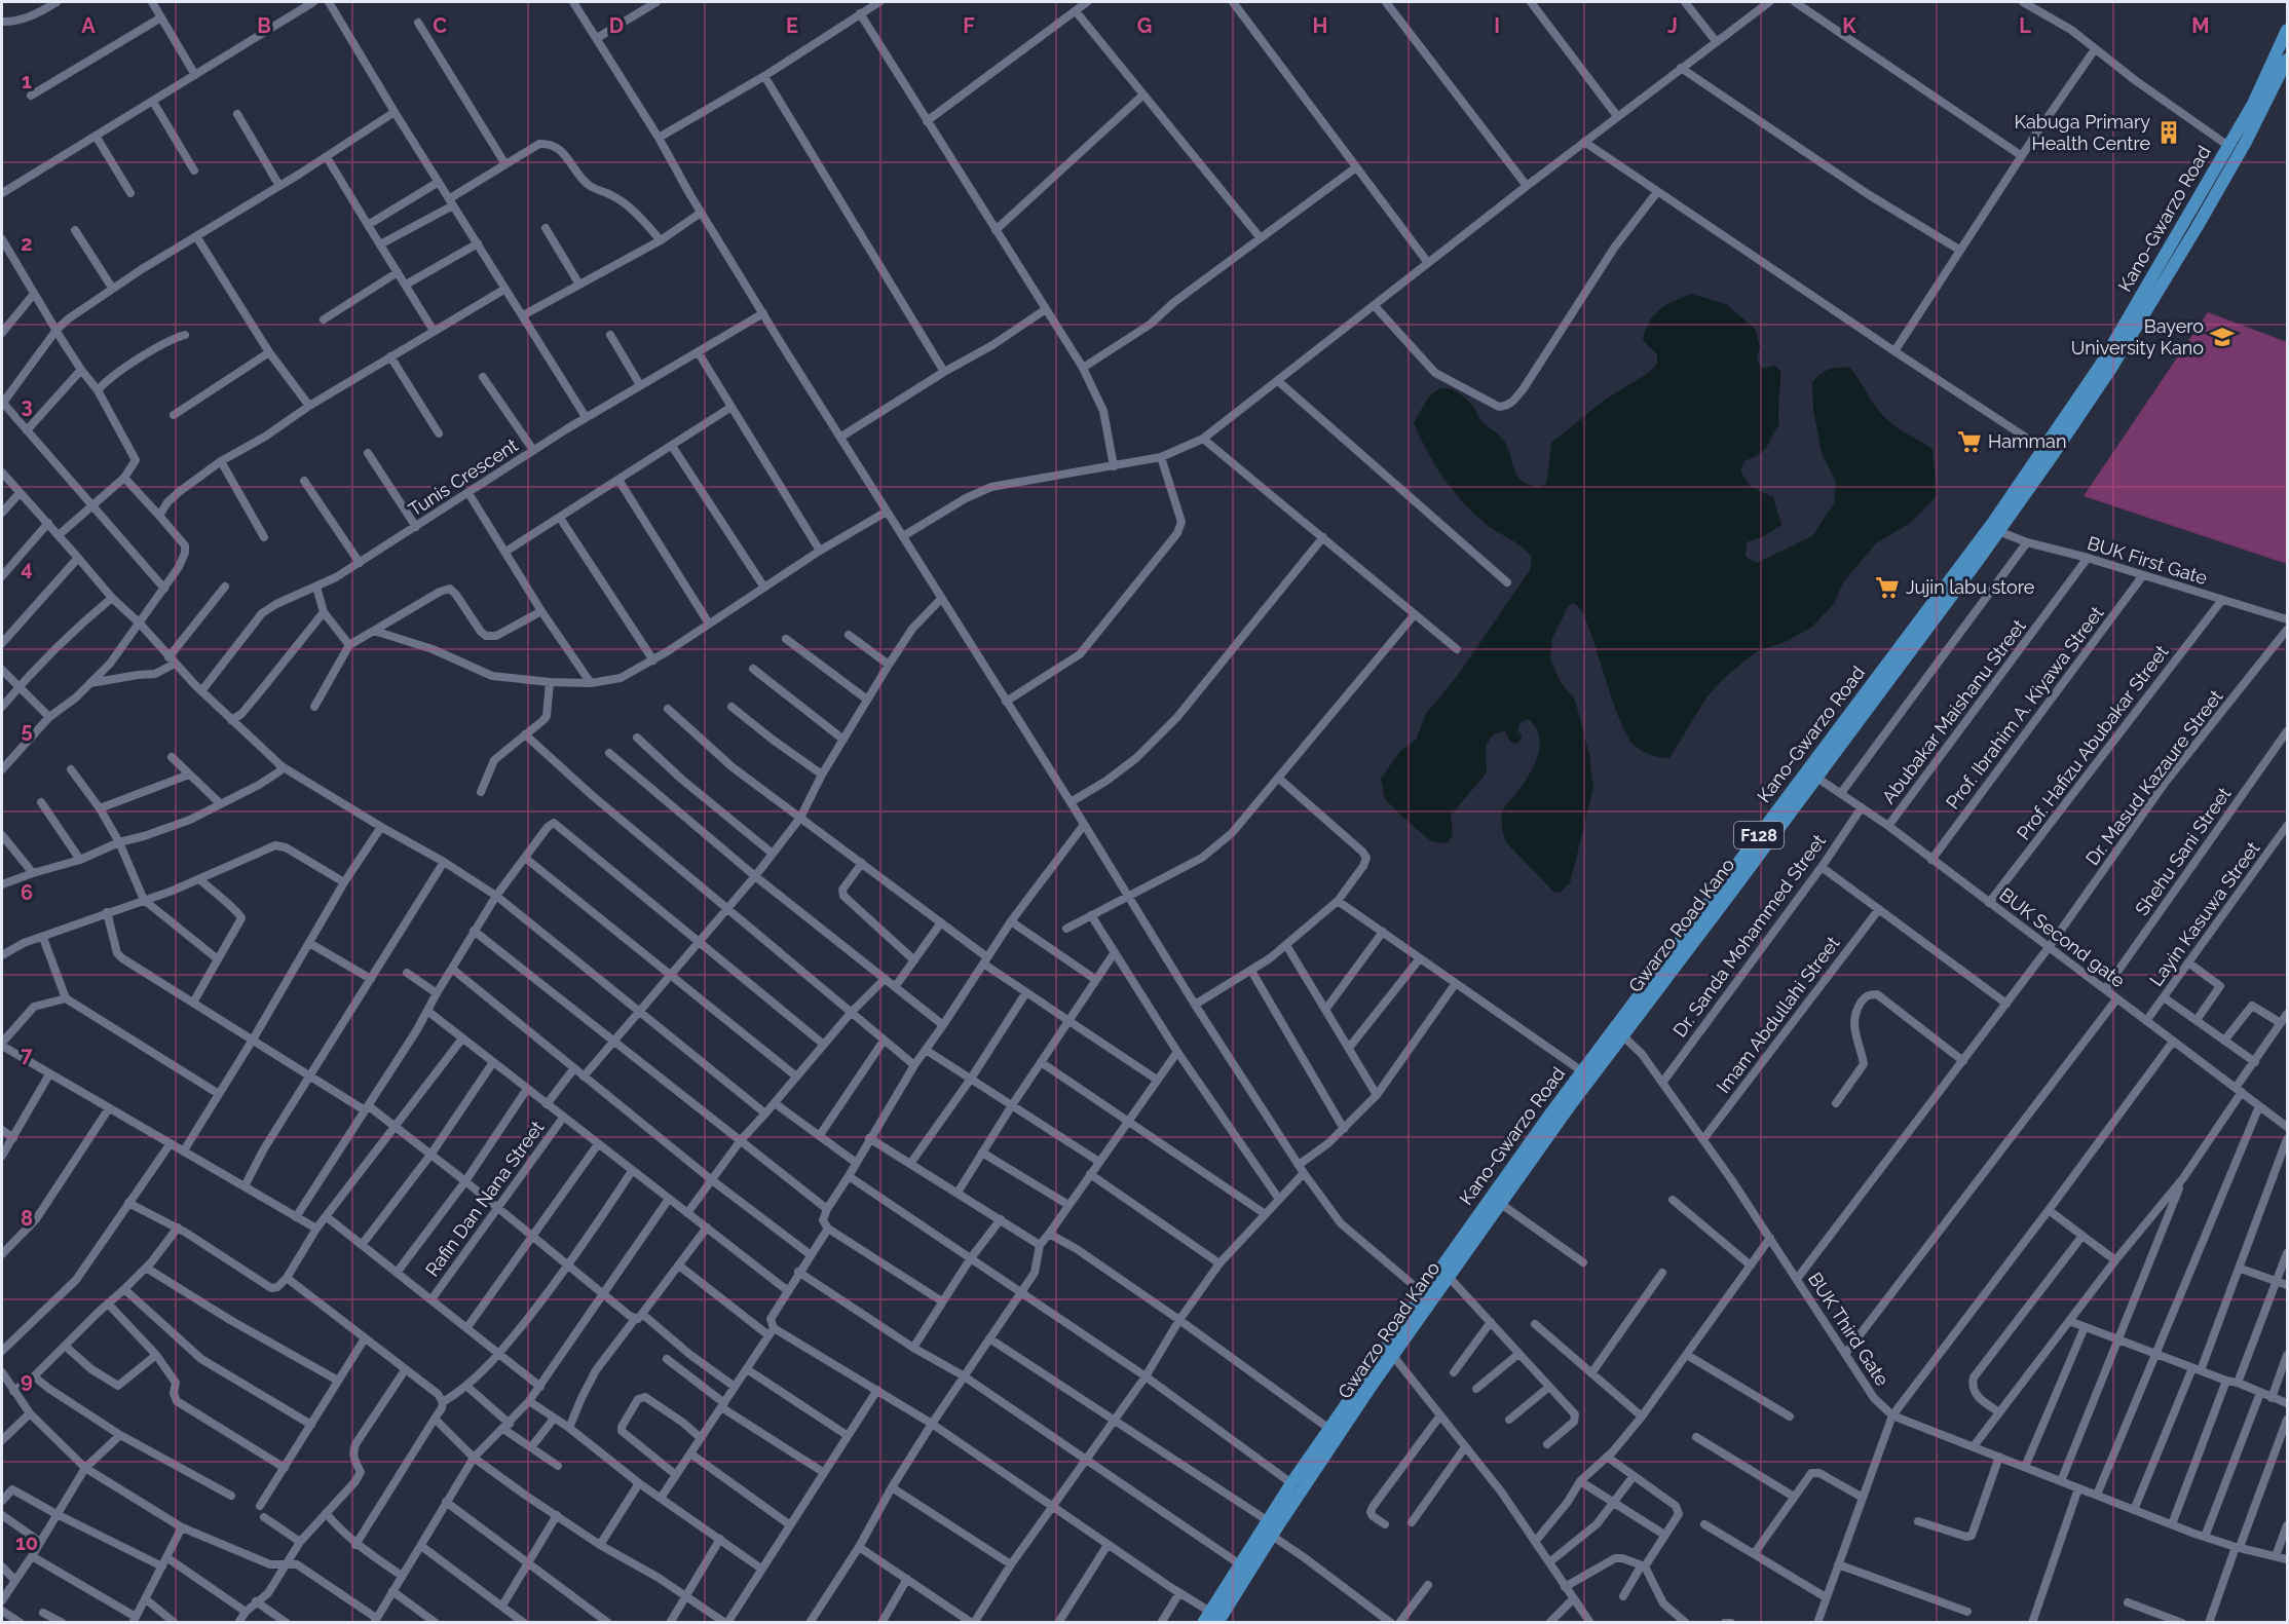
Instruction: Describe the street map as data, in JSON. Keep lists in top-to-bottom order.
{
  "streets": {
    "main road": ["Kano-Gwarzo Road", "F128", "Gwarzo Road Kano"],
    "street": [
      "Tunis Crescent",
      "BUK First Gate",
      "Prof. Ibrahim A. Kiyawa Street",
      "Abubakar Maishanu Street",
      "Prof. Hafizu Abubakar Street",
      "Dr. Masud Kazaure Street",
      "Shehu Sani Street",
      "Layin Kasuwa Street",
      "Dr. Sanda Mohammed Street",
      "BUK Second gate",
      "Imam Abdullahi Street",
      "Rafin Dan Nana Street",
      "BUK Third Gate"
    ]
  },
  "crossings": [
    ["Kano-Gwarzo Road", "Gwarzo Road Kano"],
    ["BUK First Gate", "Prof. Ibrahim A. Kiyawa Street"],
    ["BUK First Gate", "Abubakar Maishanu Street"],
    ["BUK First Gate", "Prof. Hafizu Abubakar Street"],
    ["BUK First Gate", "Gwarzo Road Kano"],
    ["Prof. Ibrahim A. Kiyawa Street", "BUK Second gate"],
    ["Abubakar Maishanu Street", "BUK Second gate"],
    ["Prof. Hafizu Abubakar Street", "BUK Second gate"],
    ["Dr. Masud Kazaure Street", "BUK Second gate"],
    ["Dr. Masud Kazaure Street", "BUK Third Gate"],
    ["Shehu Sani Street", "BUK Second gate"],
    ["Layin Kasuwa Street", "BUK Second gate"],
    ["Gwarzo Road Kano", "BUK Second gate"],
    ["Gwarzo Road Kano", "BUK Third Gate"],
    ["Dr. Sanda Mohammed Street", "BUK Second gate"],
    ["Dr. Sanda Mohammed Street", "BUK Third Gate"],
    ["Imam Abdullahi Street", "BUK Third Gate"]
  ],
  "places": {
    "building": ["Kabuga Primary Health Centre"],
    "school or university": ["Bayero University Kano"],
    "supermarket": ["Hamman", "Jujin labu store"]
  },
  "grid": {
    "columns": [
      "A",
      "B",
      "C",
      "D",
      "E",
      "F",
      "G",
      "H",
      "I",
      "J",
      "K",
      "L",
      "M"
    ],
    "rows": [
      "1",
      "2",
      "3",
      "4",
      "5",
      "6",
      "7",
      "8",
      "9",
      "10"
    ]
  }
}
